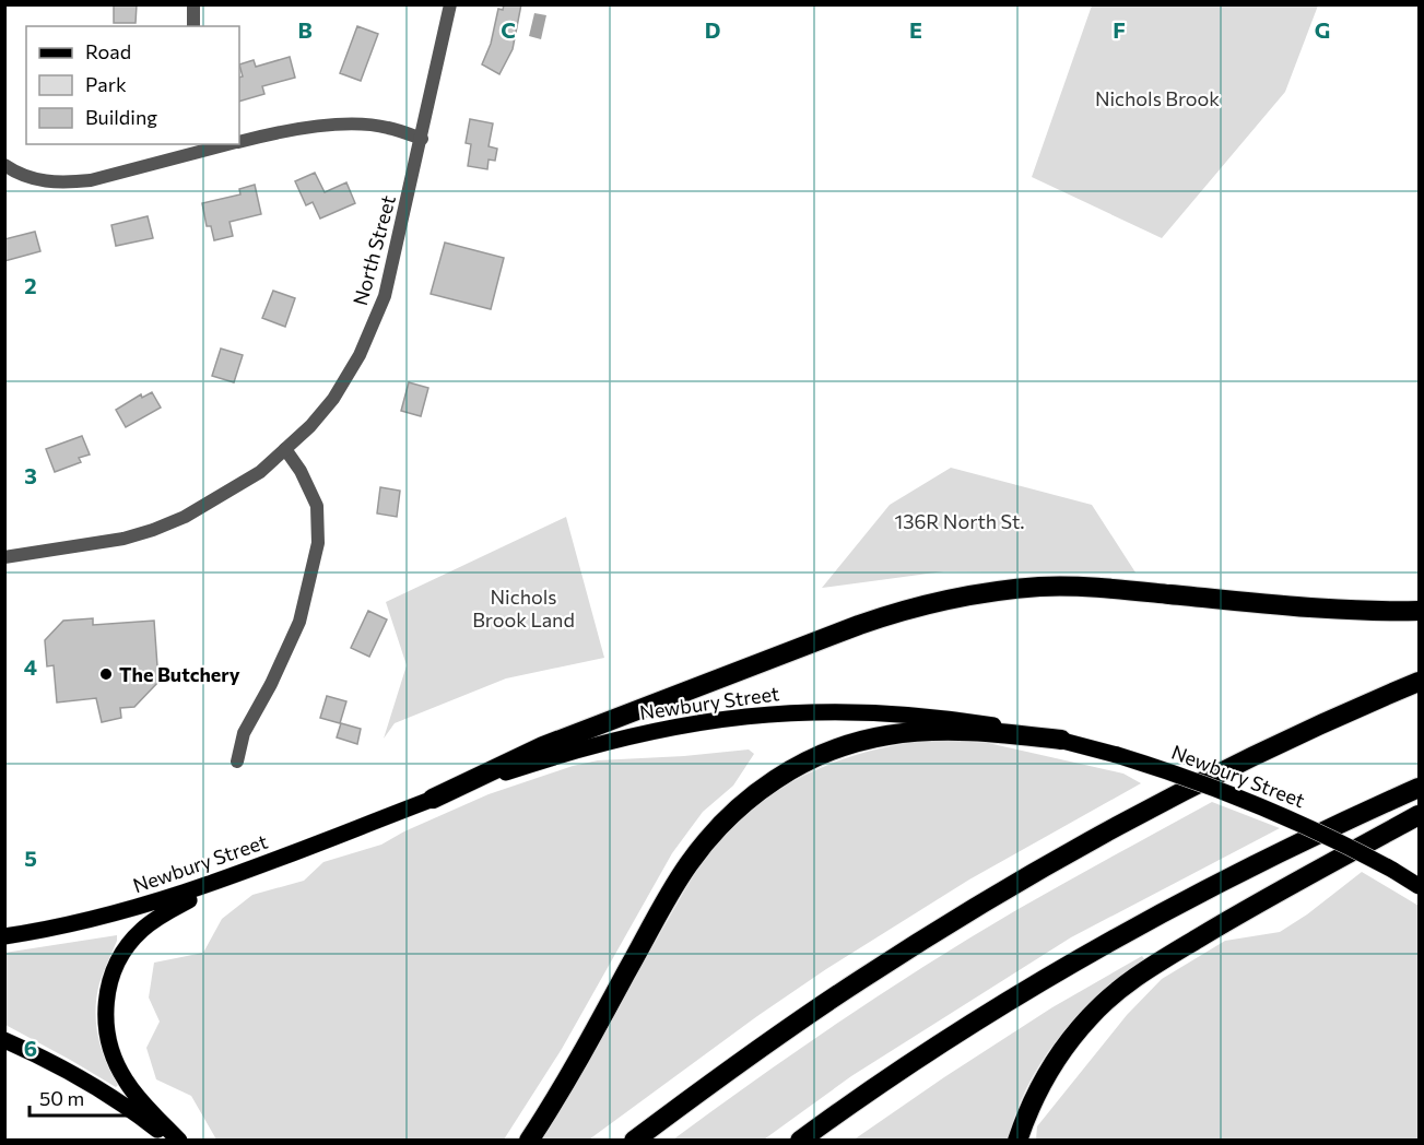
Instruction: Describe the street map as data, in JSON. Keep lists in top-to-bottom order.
{
  "streets": {
    "main road": ["Newbury Street"],
    "street": ["North Street"]
  },
  "parks": ["Nichols Brook", "136R North St.", "Nichols Brook Land"],
  "places": ["The Butchery"],
  "legend": ["Road", "Park", "Building"],
  "scale_bar": "50 m",
  "grid": {
    "columns": [
      "B",
      "C",
      "D",
      "E",
      "F",
      "G"
    ],
    "rows": [
      "2",
      "3",
      "4",
      "5",
      "6"
    ]
  }
}
